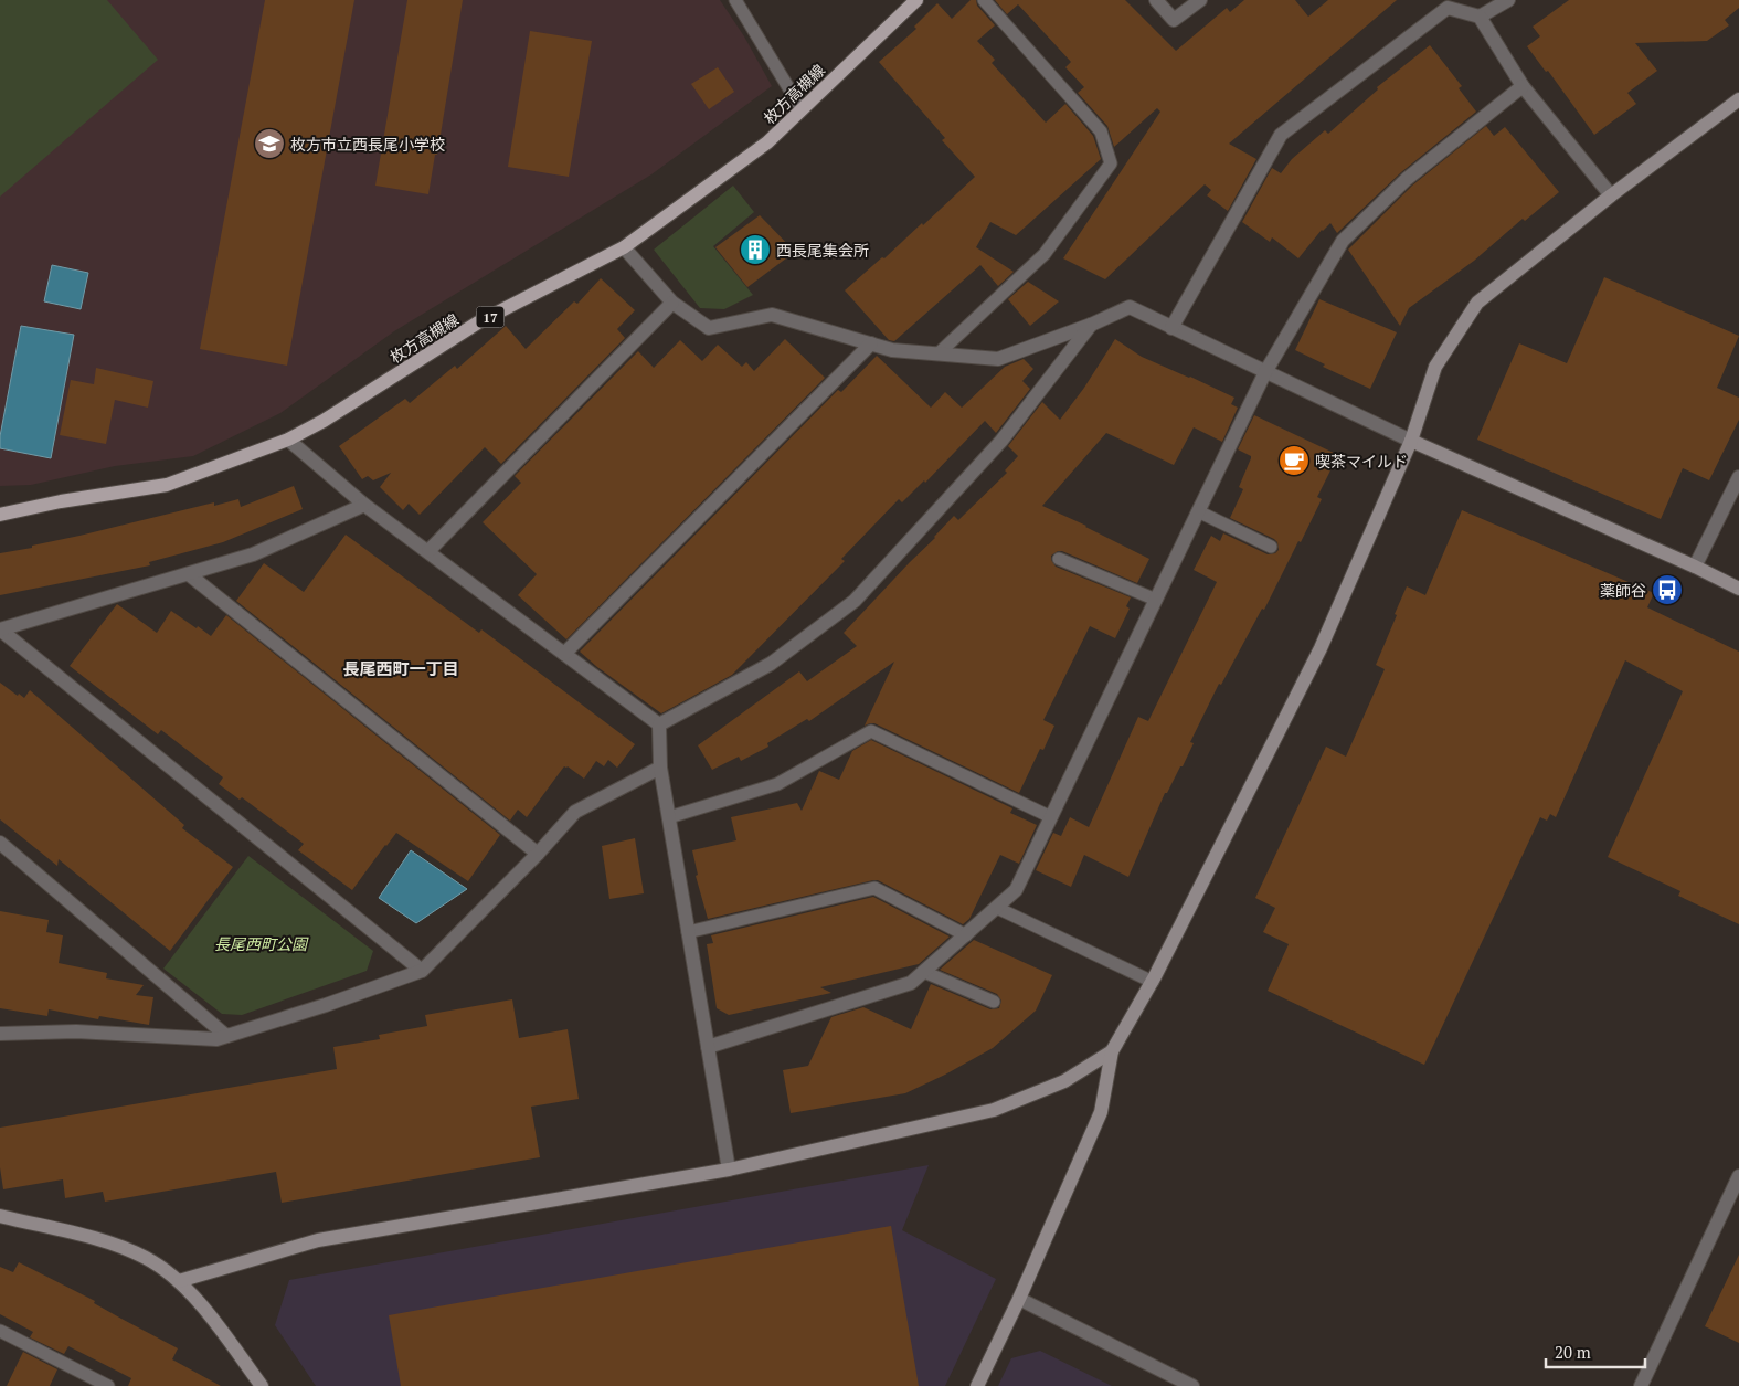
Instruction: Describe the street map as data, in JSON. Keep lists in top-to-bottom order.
{
  "streets": {
    "main road": ["枚方高槻線", "17"]
  },
  "districts": ["長尾西町一丁目"],
  "parks": ["長尾西町公園"],
  "places": {
    "school or university": ["枚方市立西長尾小学校"],
    "building": ["西長尾集会所"],
    "cafe": ["喫茶マイルド"],
    "bus stop": ["薬師谷"]
  },
  "scale_bar": "20 m"
}
